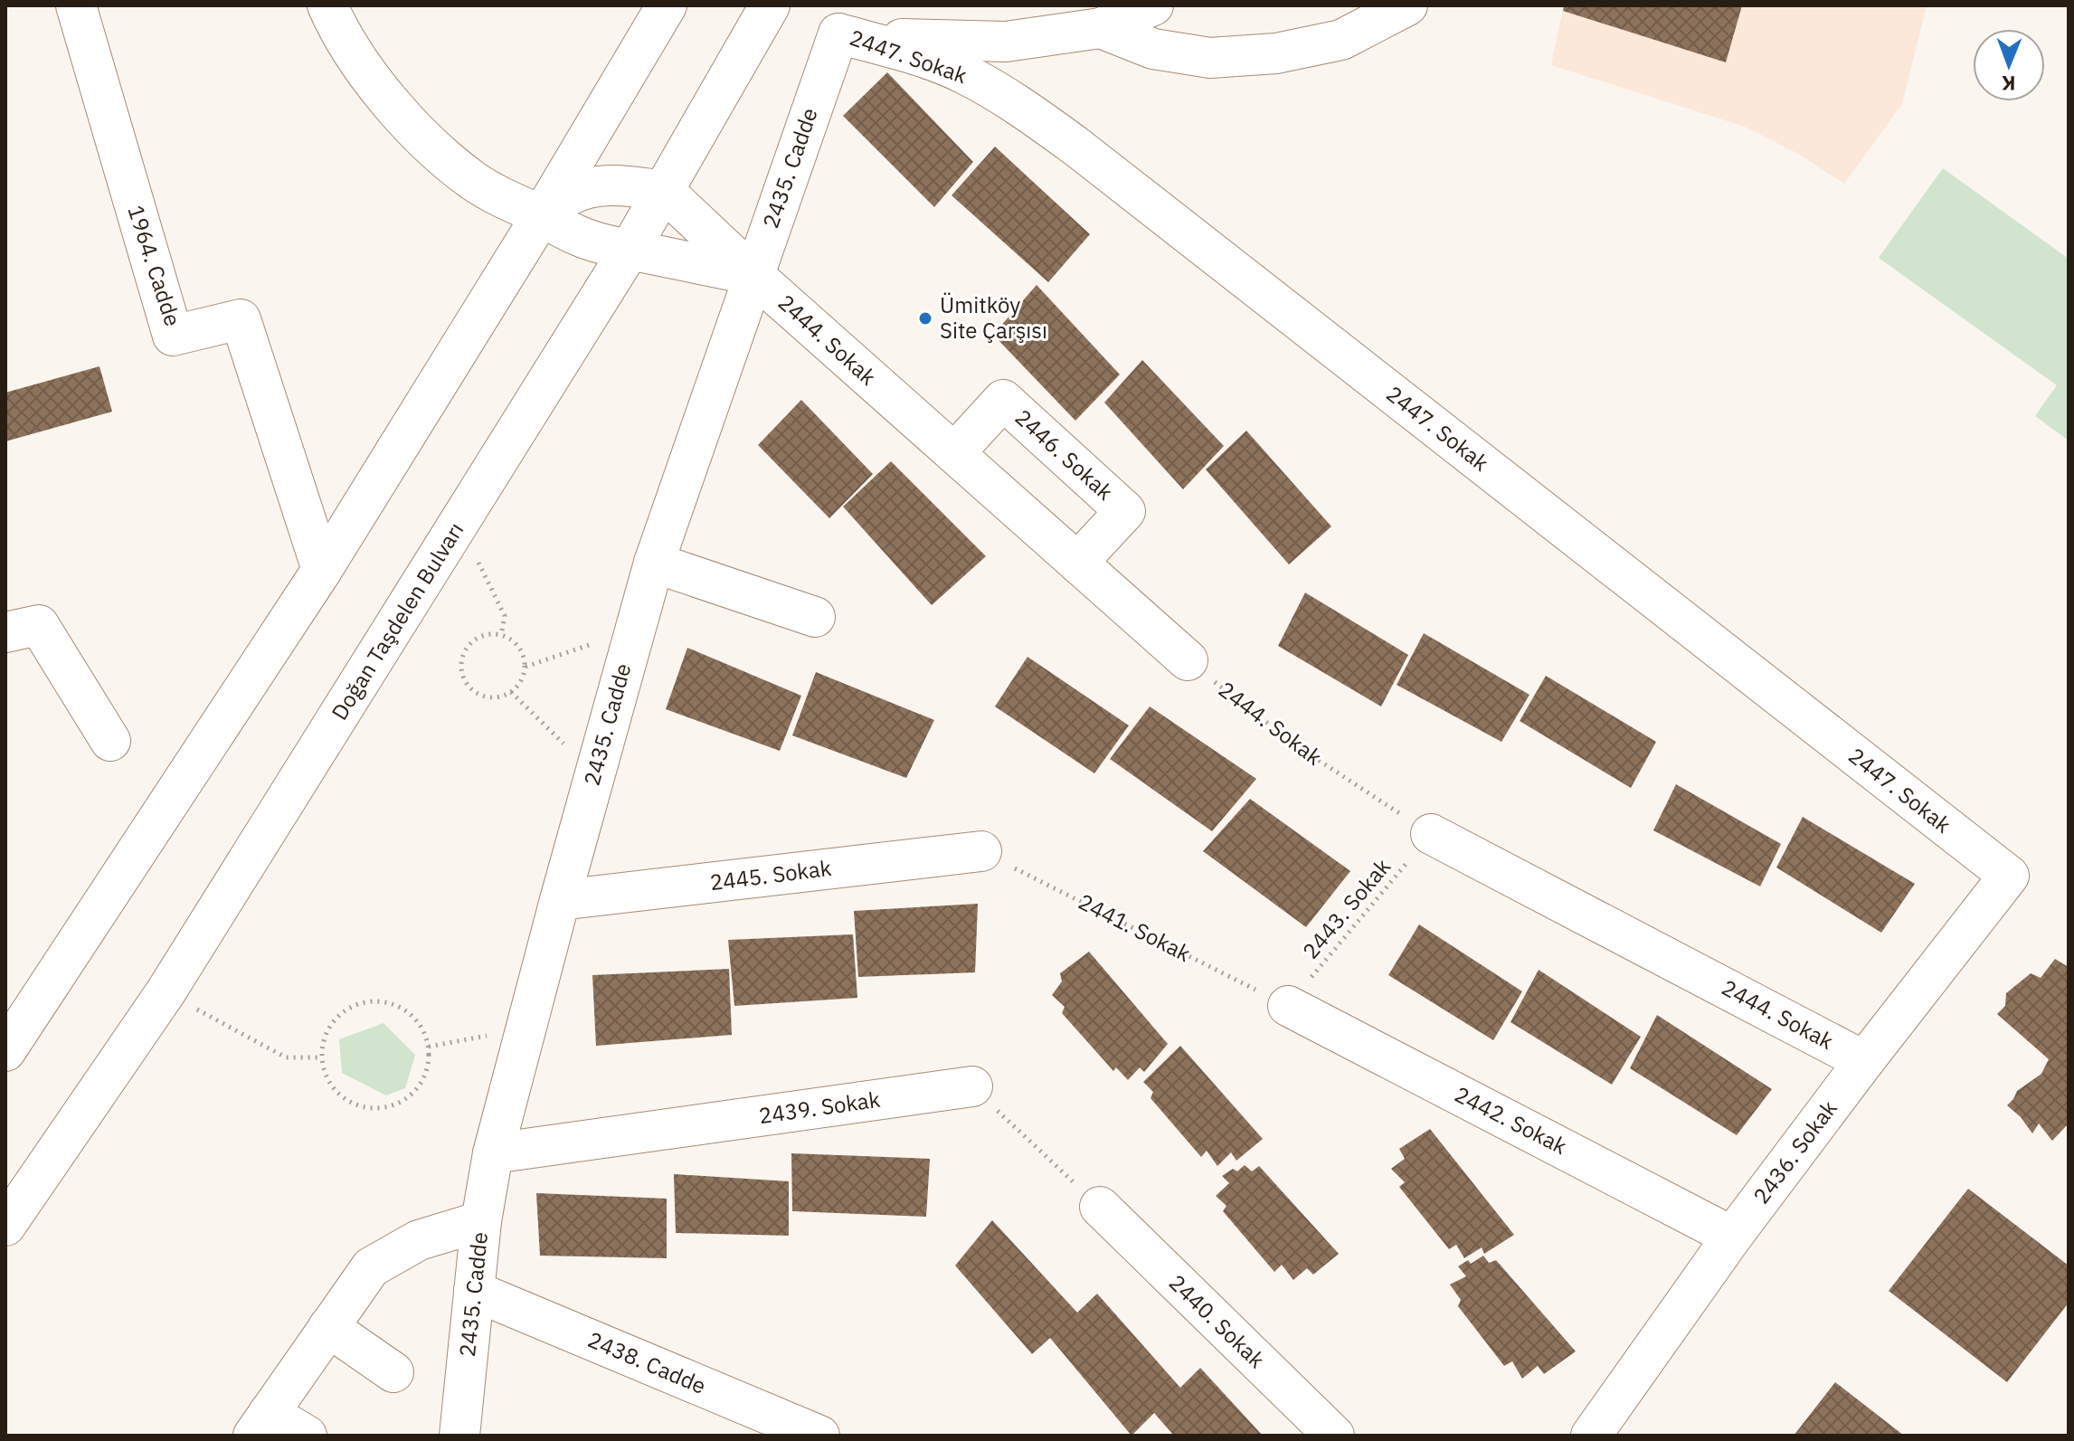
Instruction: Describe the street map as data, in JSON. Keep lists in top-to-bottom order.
{
  "streets": {
    "street": [
      "2447. Sokak",
      "2435. Cadde",
      "1964. Cadde",
      "2444. Sokak",
      "2446. Sokak",
      "Doğan Taşdelen Bulvarı",
      "2445. Sokak",
      "2439. Sokak",
      "2442. Sokak",
      "2436. Sokak",
      "2440. Sokak",
      "2438. Cadde"
    ],
    "path": ["2443. Sokak", "2441. Sokak"]
  },
  "crossings": [
    ["2447. Sokak", "2435. Cadde"],
    ["2447. Sokak", "2436. Sokak"],
    ["2435. Cadde", "2444. Sokak"],
    ["2435. Cadde", "2445. Sokak"],
    ["2435. Cadde", "2439. Sokak"],
    ["2435. Cadde", "2438. Cadde"],
    ["2444. Sokak", "2446. Sokak"],
    ["2444. Sokak", "Doğan Taşdelen Bulvarı"],
    ["2444. Sokak", "2443. Sokak"],
    ["2444. Sokak", "2436. Sokak"],
    ["2445. Sokak", "2441. Sokak"],
    ["2443. Sokak", "2441. Sokak"],
    ["2443. Sokak", "2442. Sokak"],
    ["2441. Sokak", "2442. Sokak"],
    ["2442. Sokak", "2436. Sokak"]
  ],
  "places": ["Ümitköy Site Çarşısı"],
  "north": "bottom"
}
